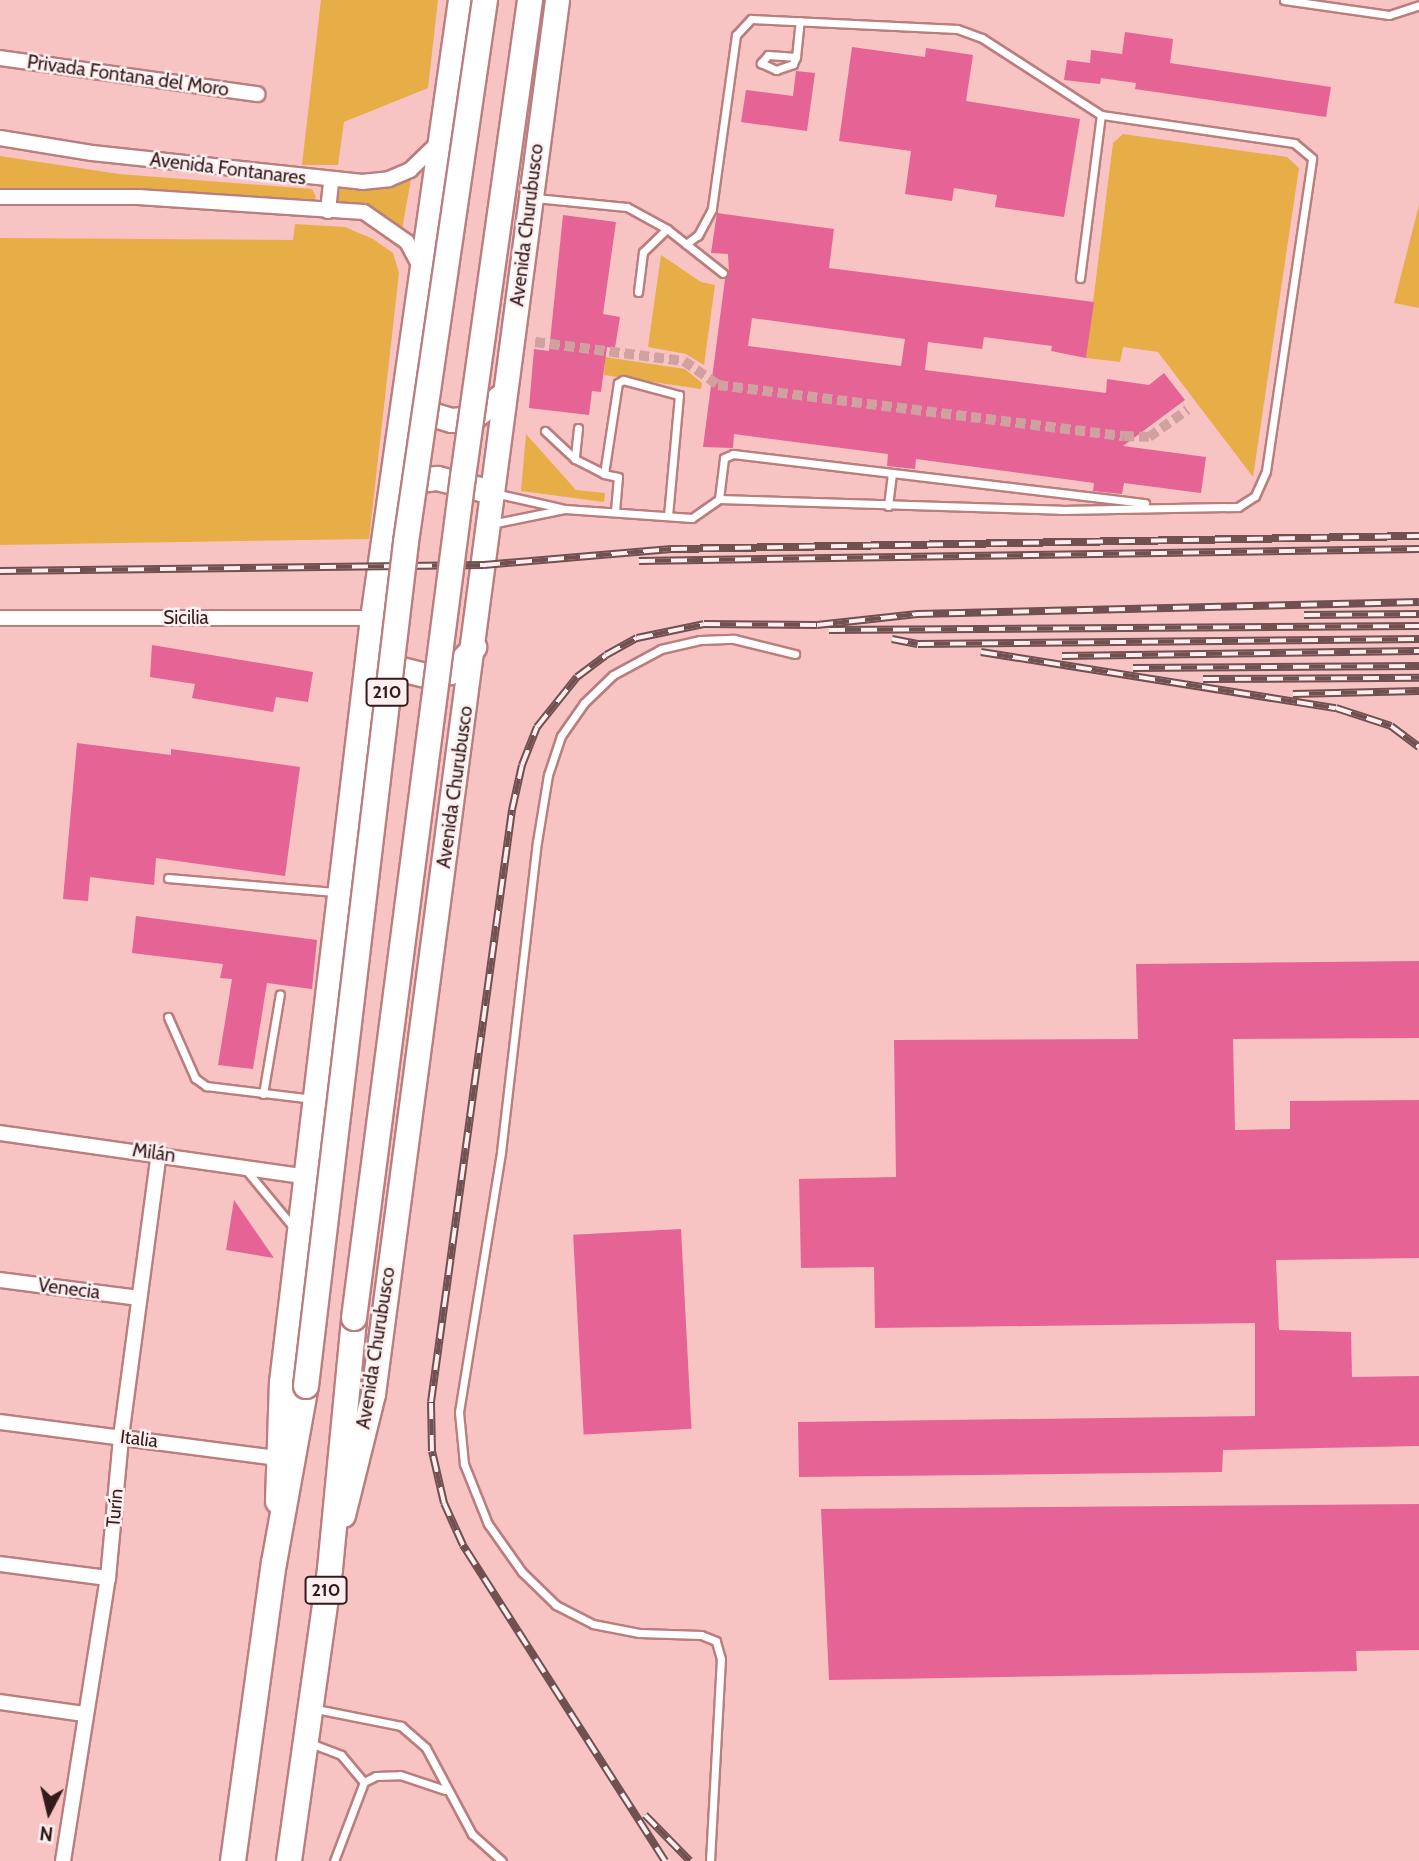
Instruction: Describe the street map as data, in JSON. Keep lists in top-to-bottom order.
{
  "streets": {
    "highway": ["Avenida Churubusco", "210"],
    "street": [
      "Privada Fontana del Moro",
      "Avenida Fontanares",
      "Sicilia",
      "Milán",
      "Venecia",
      "Italia",
      "Turín"
    ]
  },
  "crossings": [
    ["Milán", "Turín"],
    ["Venecia", "Turín"],
    ["Italia", "Turín"]
  ],
  "north": "bottom"
}
